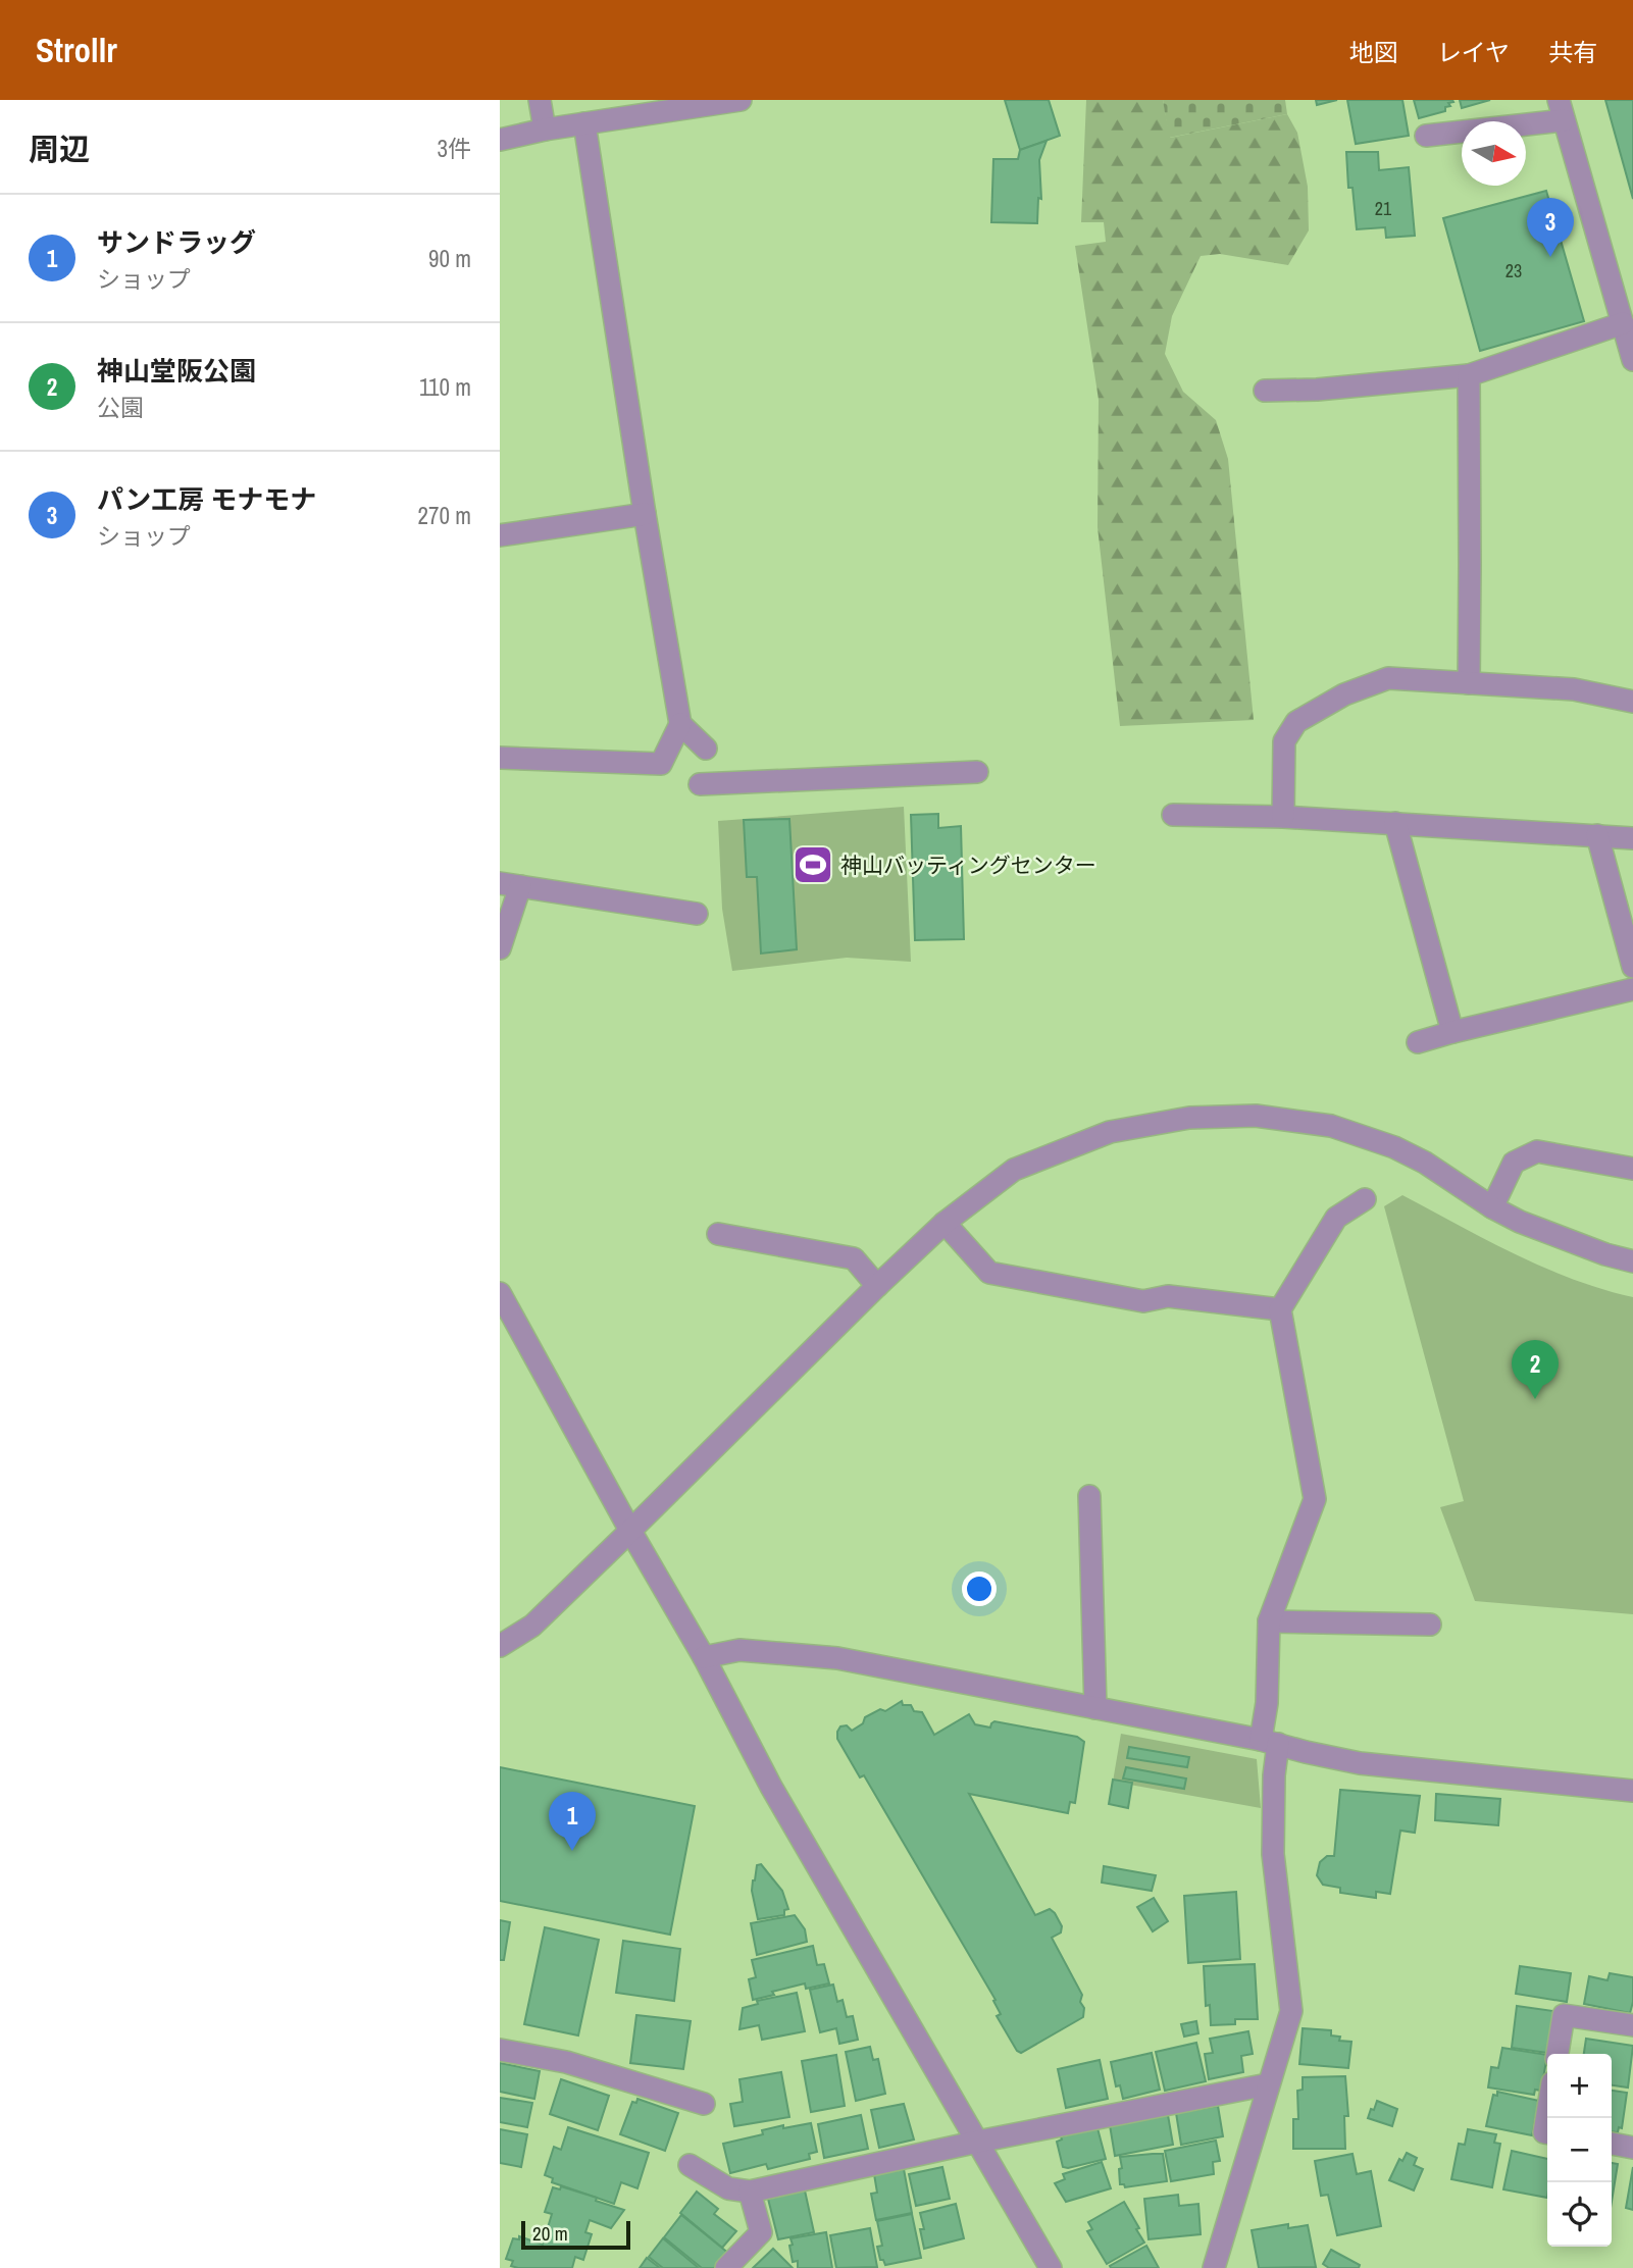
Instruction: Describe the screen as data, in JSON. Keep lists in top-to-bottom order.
{
  "places": {
    "sports": ["神山バッティングセンター"]
  },
  "house_numbers": ["21", "23"],
  "scale_bar": "20 m",
  "north": "right",
  "page": {
    "header": "Strollr",
    "nav": ["地図", "レイヤ", "共有"],
    "heading": ["周辺", "3件"],
    "list": [
      {
        "mark": "1",
        "name": "サンドラッグ",
        "note": "ショップ",
        "value": "90 m"
      },
      {
        "mark": "2",
        "name": "神山堂阪公園",
        "note": "公園",
        "value": "110 m"
      },
      {
        "mark": "3",
        "name": "パン工房 モナモナ",
        "note": "ショップ",
        "value": "270 m"
      }
    ],
    "pins": ["3", "2", "1"],
    "map_buttons": ["+", "−"],
    "scale": "20 m"
  }
}
